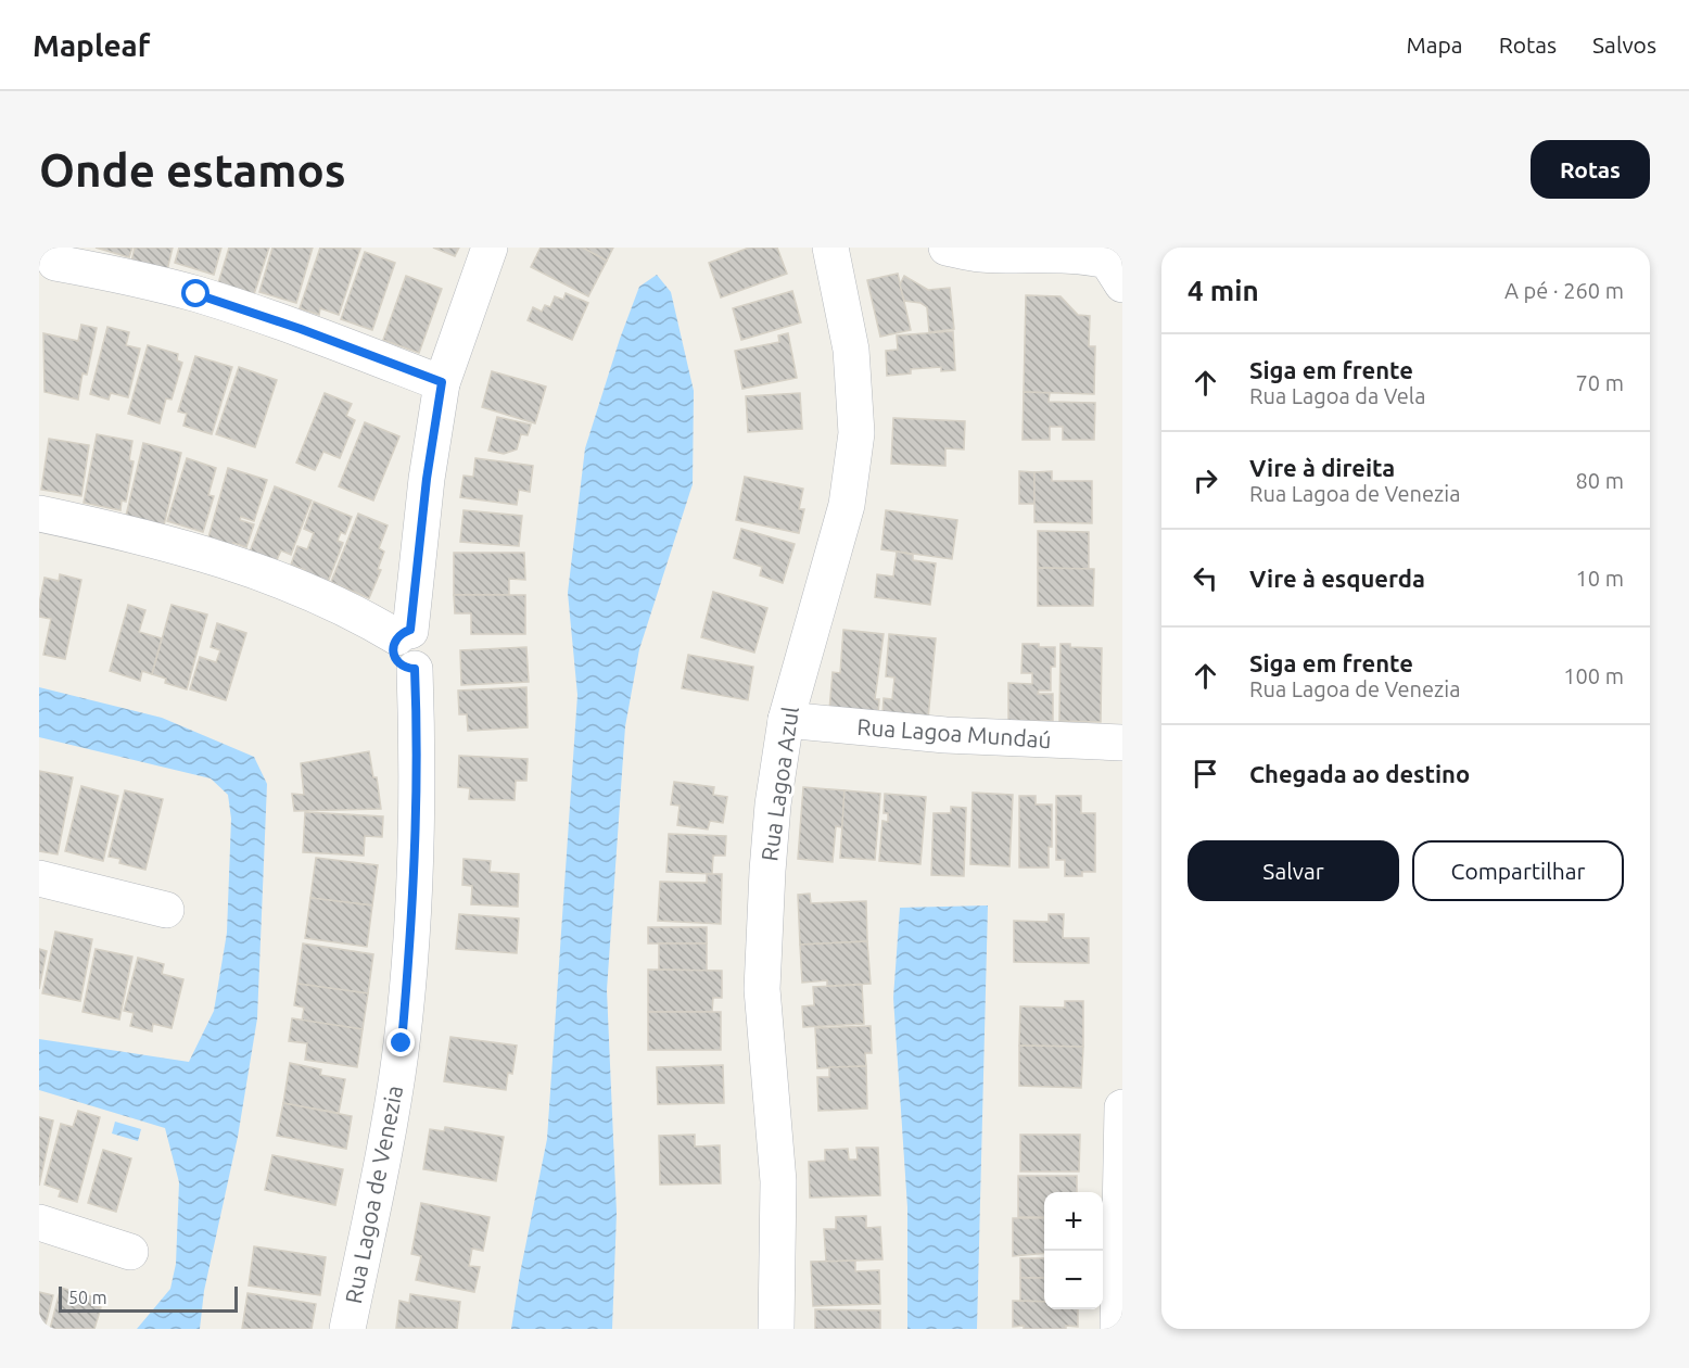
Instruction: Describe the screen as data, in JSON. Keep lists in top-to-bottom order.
{
  "streets": {
    "street": ["Rua Lagoa Mundaú", "Rua Lagoa Azul", "Rua Lagoa de Venezia"]
  },
  "crossings": [
    ["Rua Lagoa Mundaú", "Rua Lagoa Azul"]
  ],
  "scale_bar": "50 m",
  "page": {
    "header": "Mapleaf",
    "nav": ["Mapa", "Rotas", "Salvos"],
    "buttons": [
      "Rotas",
      ["Salvar", "Compartilhar"]
    ],
    "title": "Onde estamos",
    "heading": ["4 min", "A pé · 260 m"],
    "list": [
      ["Siga em frente", "Rua Lagoa da Vela", "70 m"],
      ["Vire à direita", "Rua Lagoa de Venezia", "80 m"],
      ["Vire à esquerda", "10 m"],
      ["Siga em frente", "Rua Lagoa de Venezia", "100 m"],
      "Chegada ao destino"
    ],
    "map_buttons": ["+", "−"],
    "scale": "50 m"
  }
}
